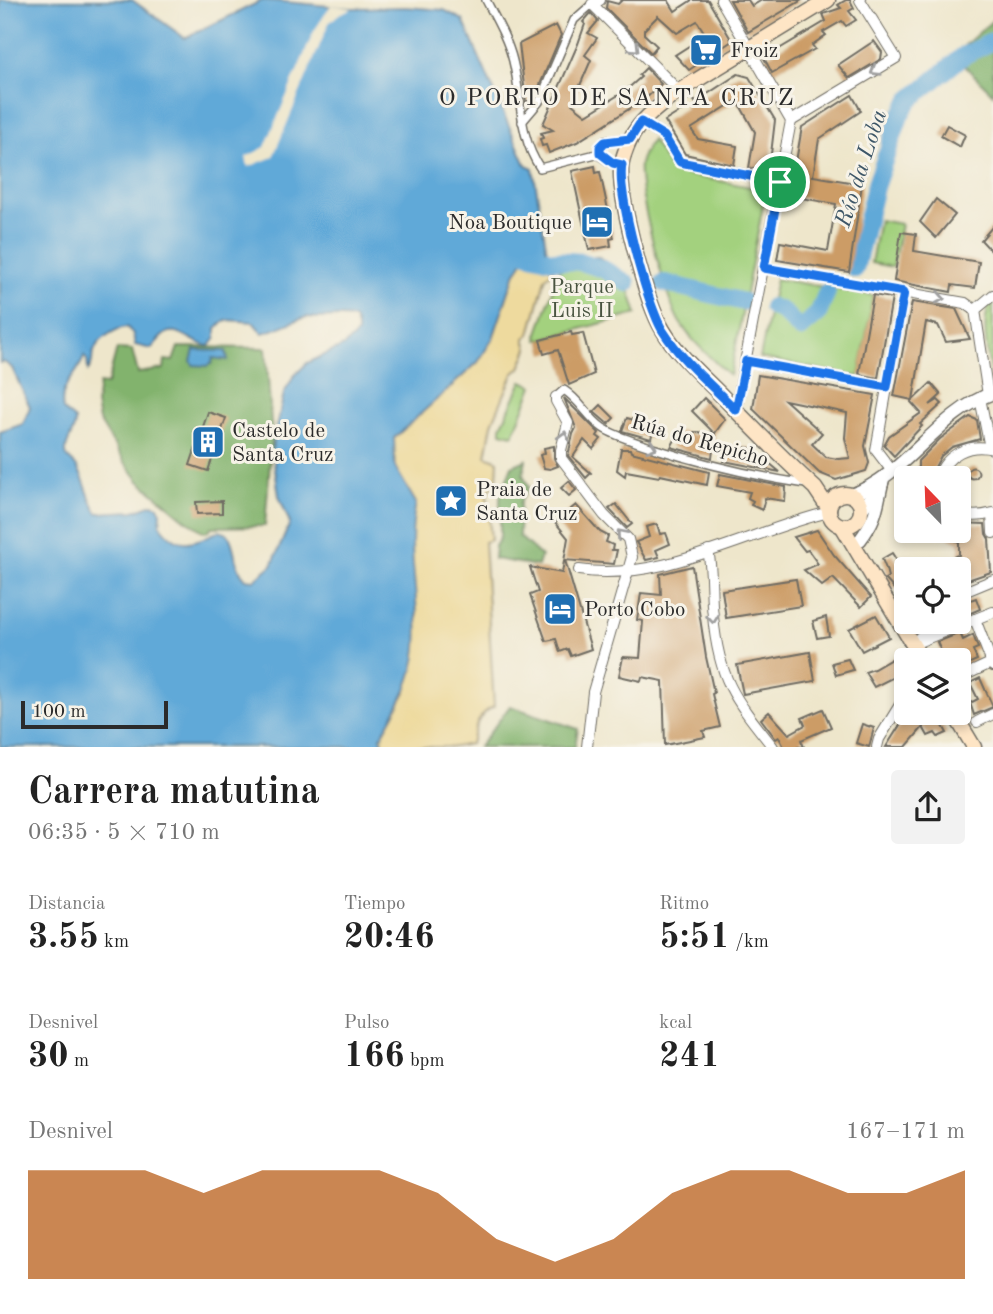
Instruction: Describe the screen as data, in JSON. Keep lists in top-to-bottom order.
{
  "streets": {
    "street": ["Rúa do Repicho"]
  },
  "one_way": ["Rúa do Repicho"],
  "districts": ["O PORTO DE SANTA CRUZ"],
  "water": ["Río da Loba"],
  "parks": ["Parque Luis II"],
  "places": {
    "supermarket": ["Froiz"],
    "hotel": ["Noa Boutique", "Porto Cobo"],
    "building": ["Castelo de Santa Cruz"],
    "place": ["Praia de Santa Cruz"]
  },
  "scale_bar": "100 m",
  "north": "top left",
  "page": {
    "scale": "100 m",
    "heading": ["Carrera matutina", "06:35 · 5 × 710 m"],
    "stats": [
      ["Distancia", "3.55 km"],
      ["Tiempo", "20:46"],
      ["Ritmo", "5:51 /km"],
      ["Desnivel", "30 m"],
      ["Pulso", "166 bpm"],
      ["kcal", "241"]
    ],
    "chart": ["Desnivel", "167–171 m"]
  }
}
